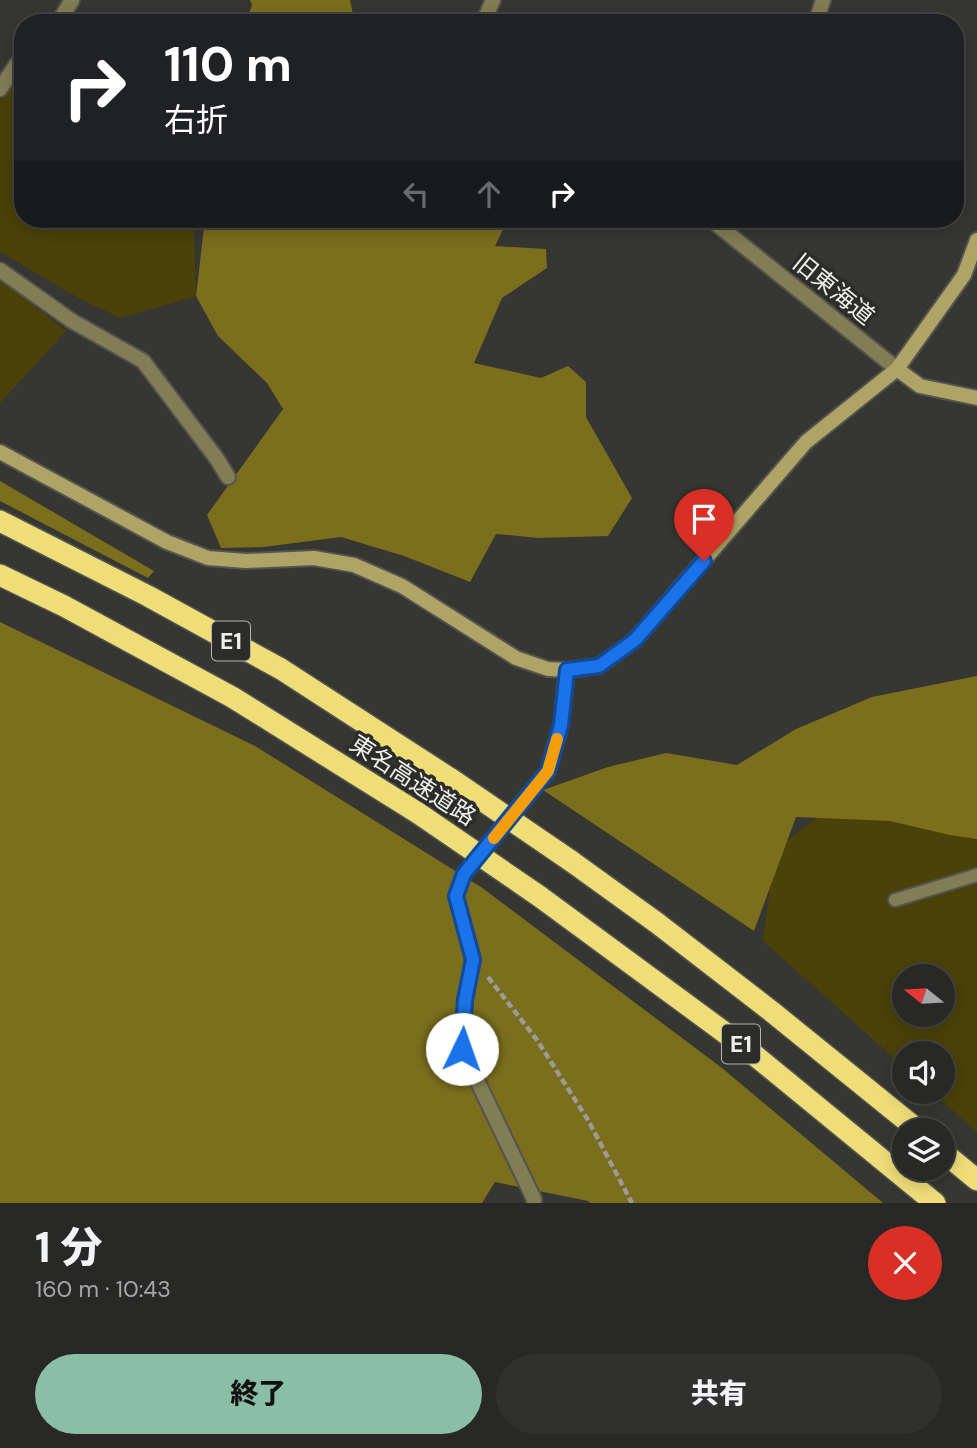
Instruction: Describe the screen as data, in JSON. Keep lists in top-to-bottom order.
{
  "streets": {
    "highway": ["E1", "東名高速道路"],
    "street": ["旧東海道"]
  },
  "north": "left",
  "page": {
    "turn": ["110 m", "右折"],
    "heading": ["1 分", "160 m · 10:43"],
    "buttons": ["終了", "共有"]
  }
}
